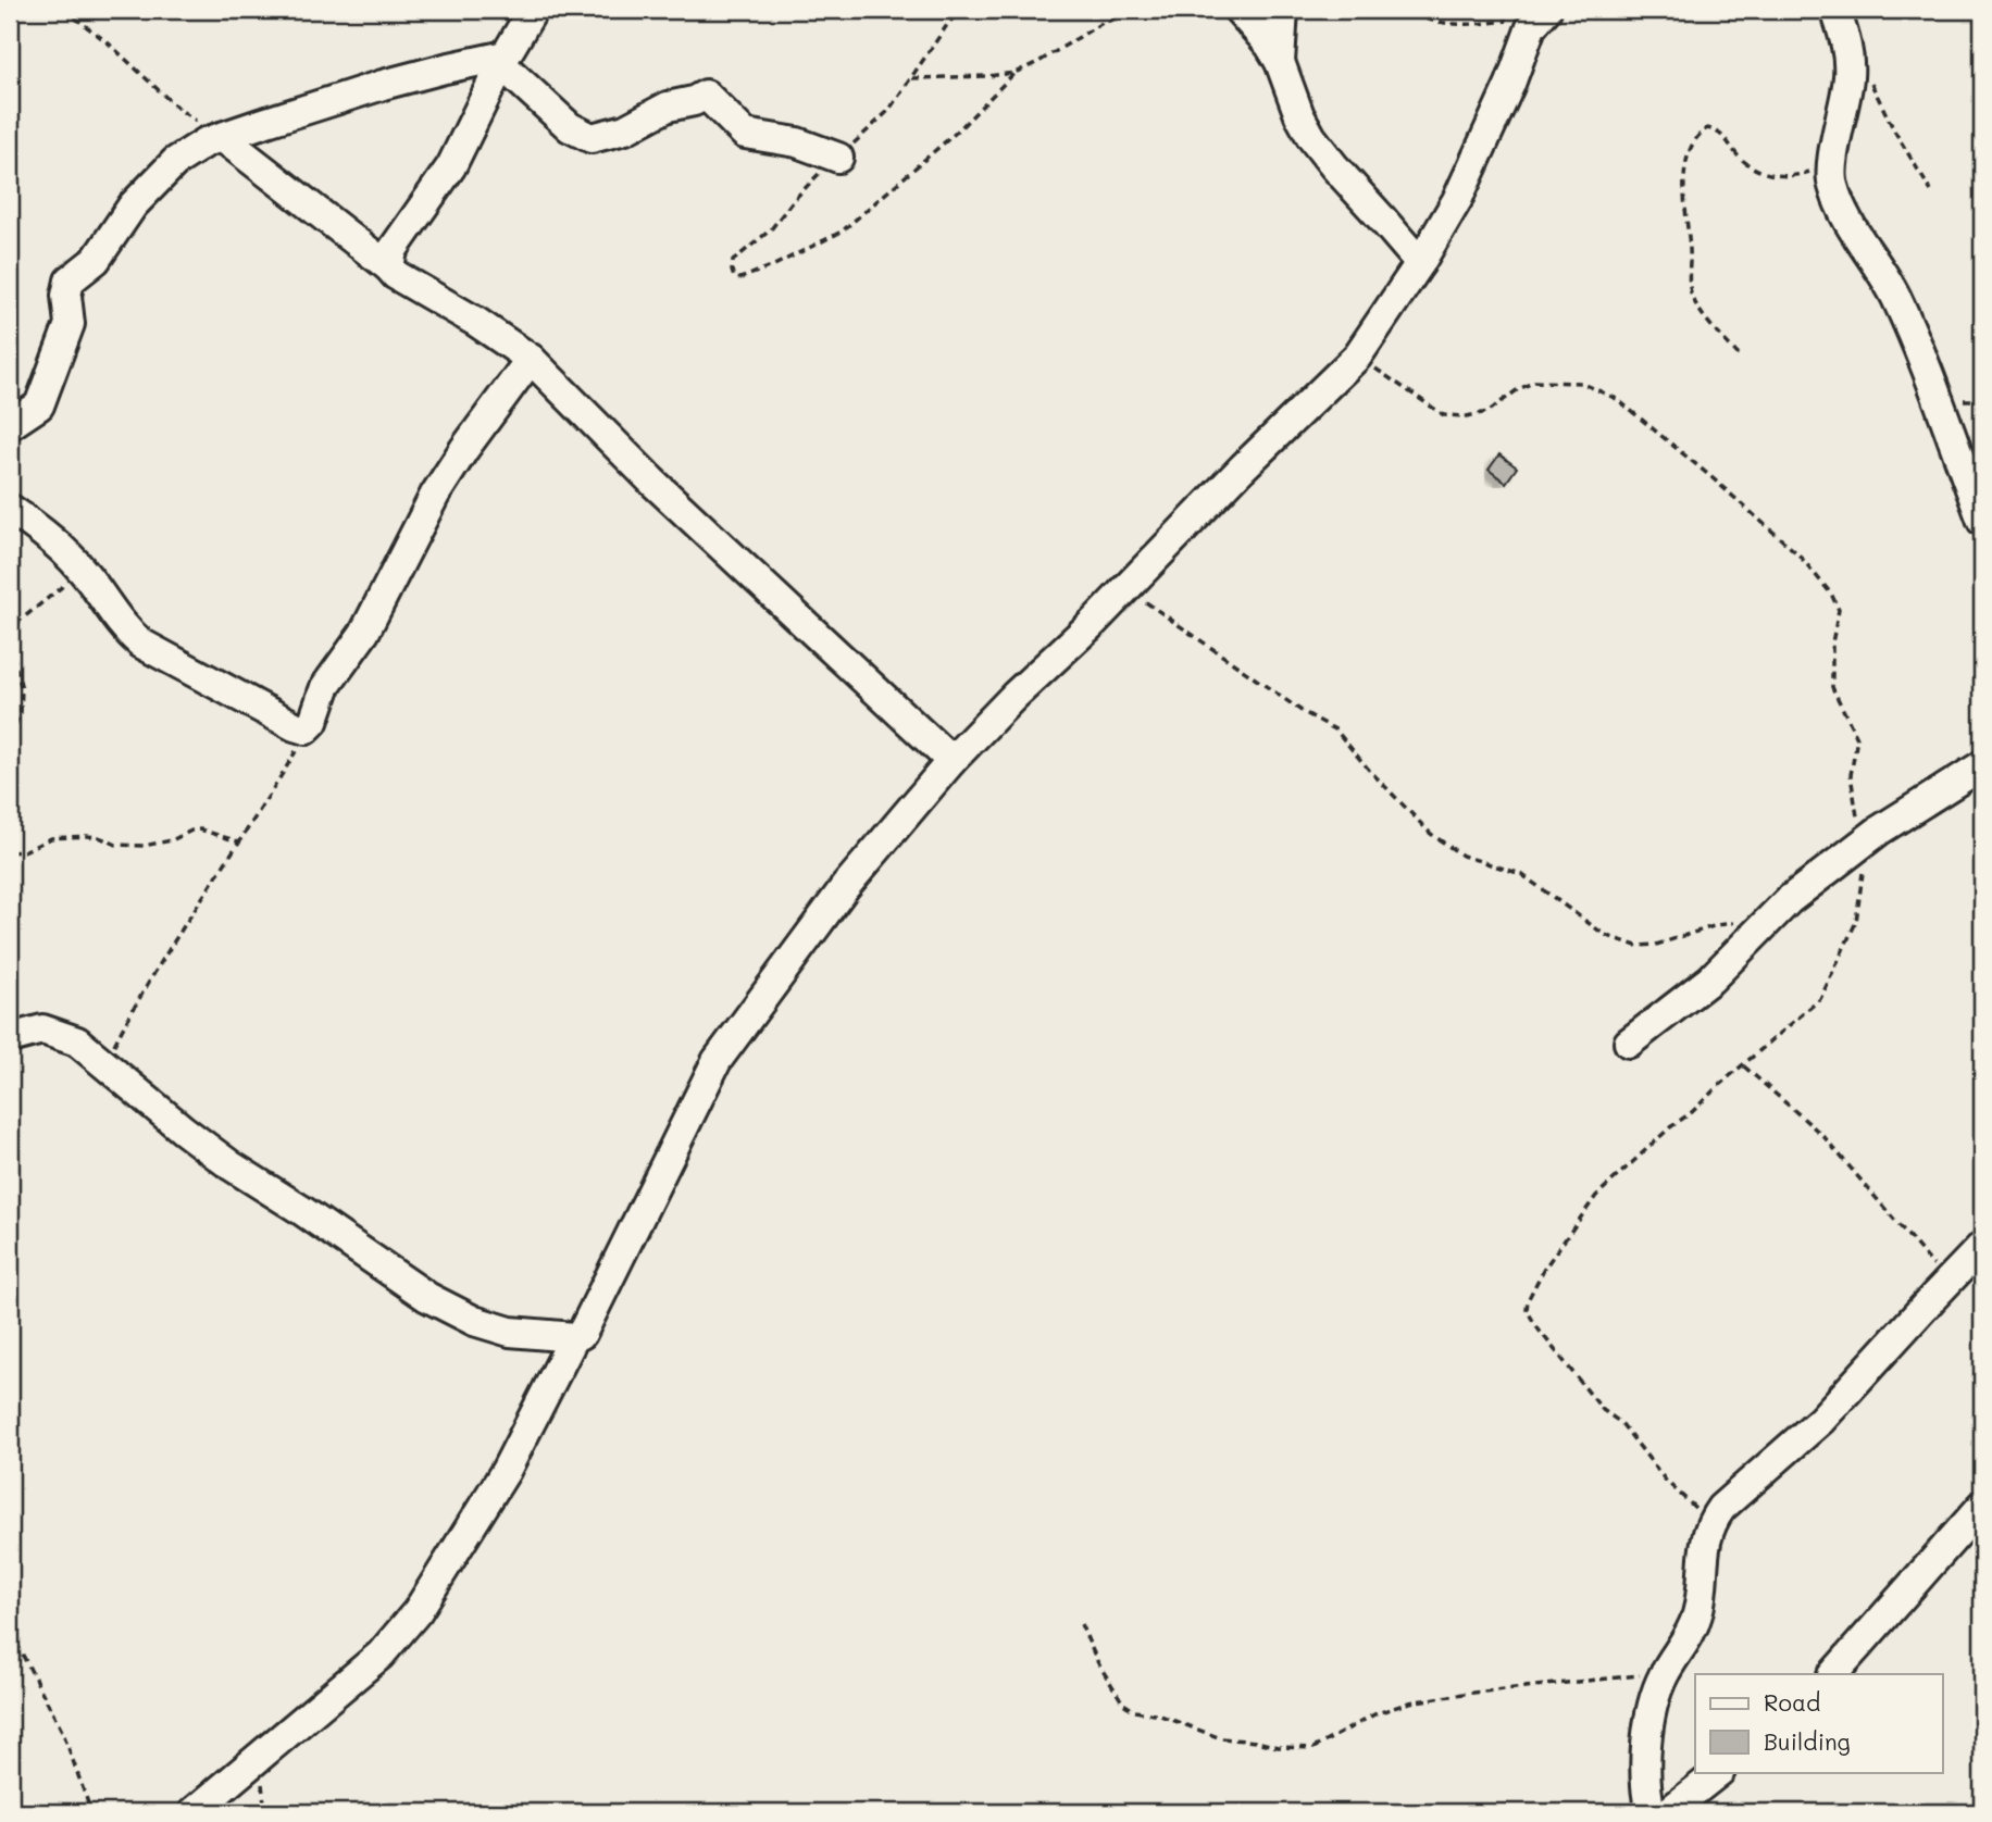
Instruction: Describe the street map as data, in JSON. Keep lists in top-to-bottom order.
{
  "legend": ["Road", "Building"]
}
